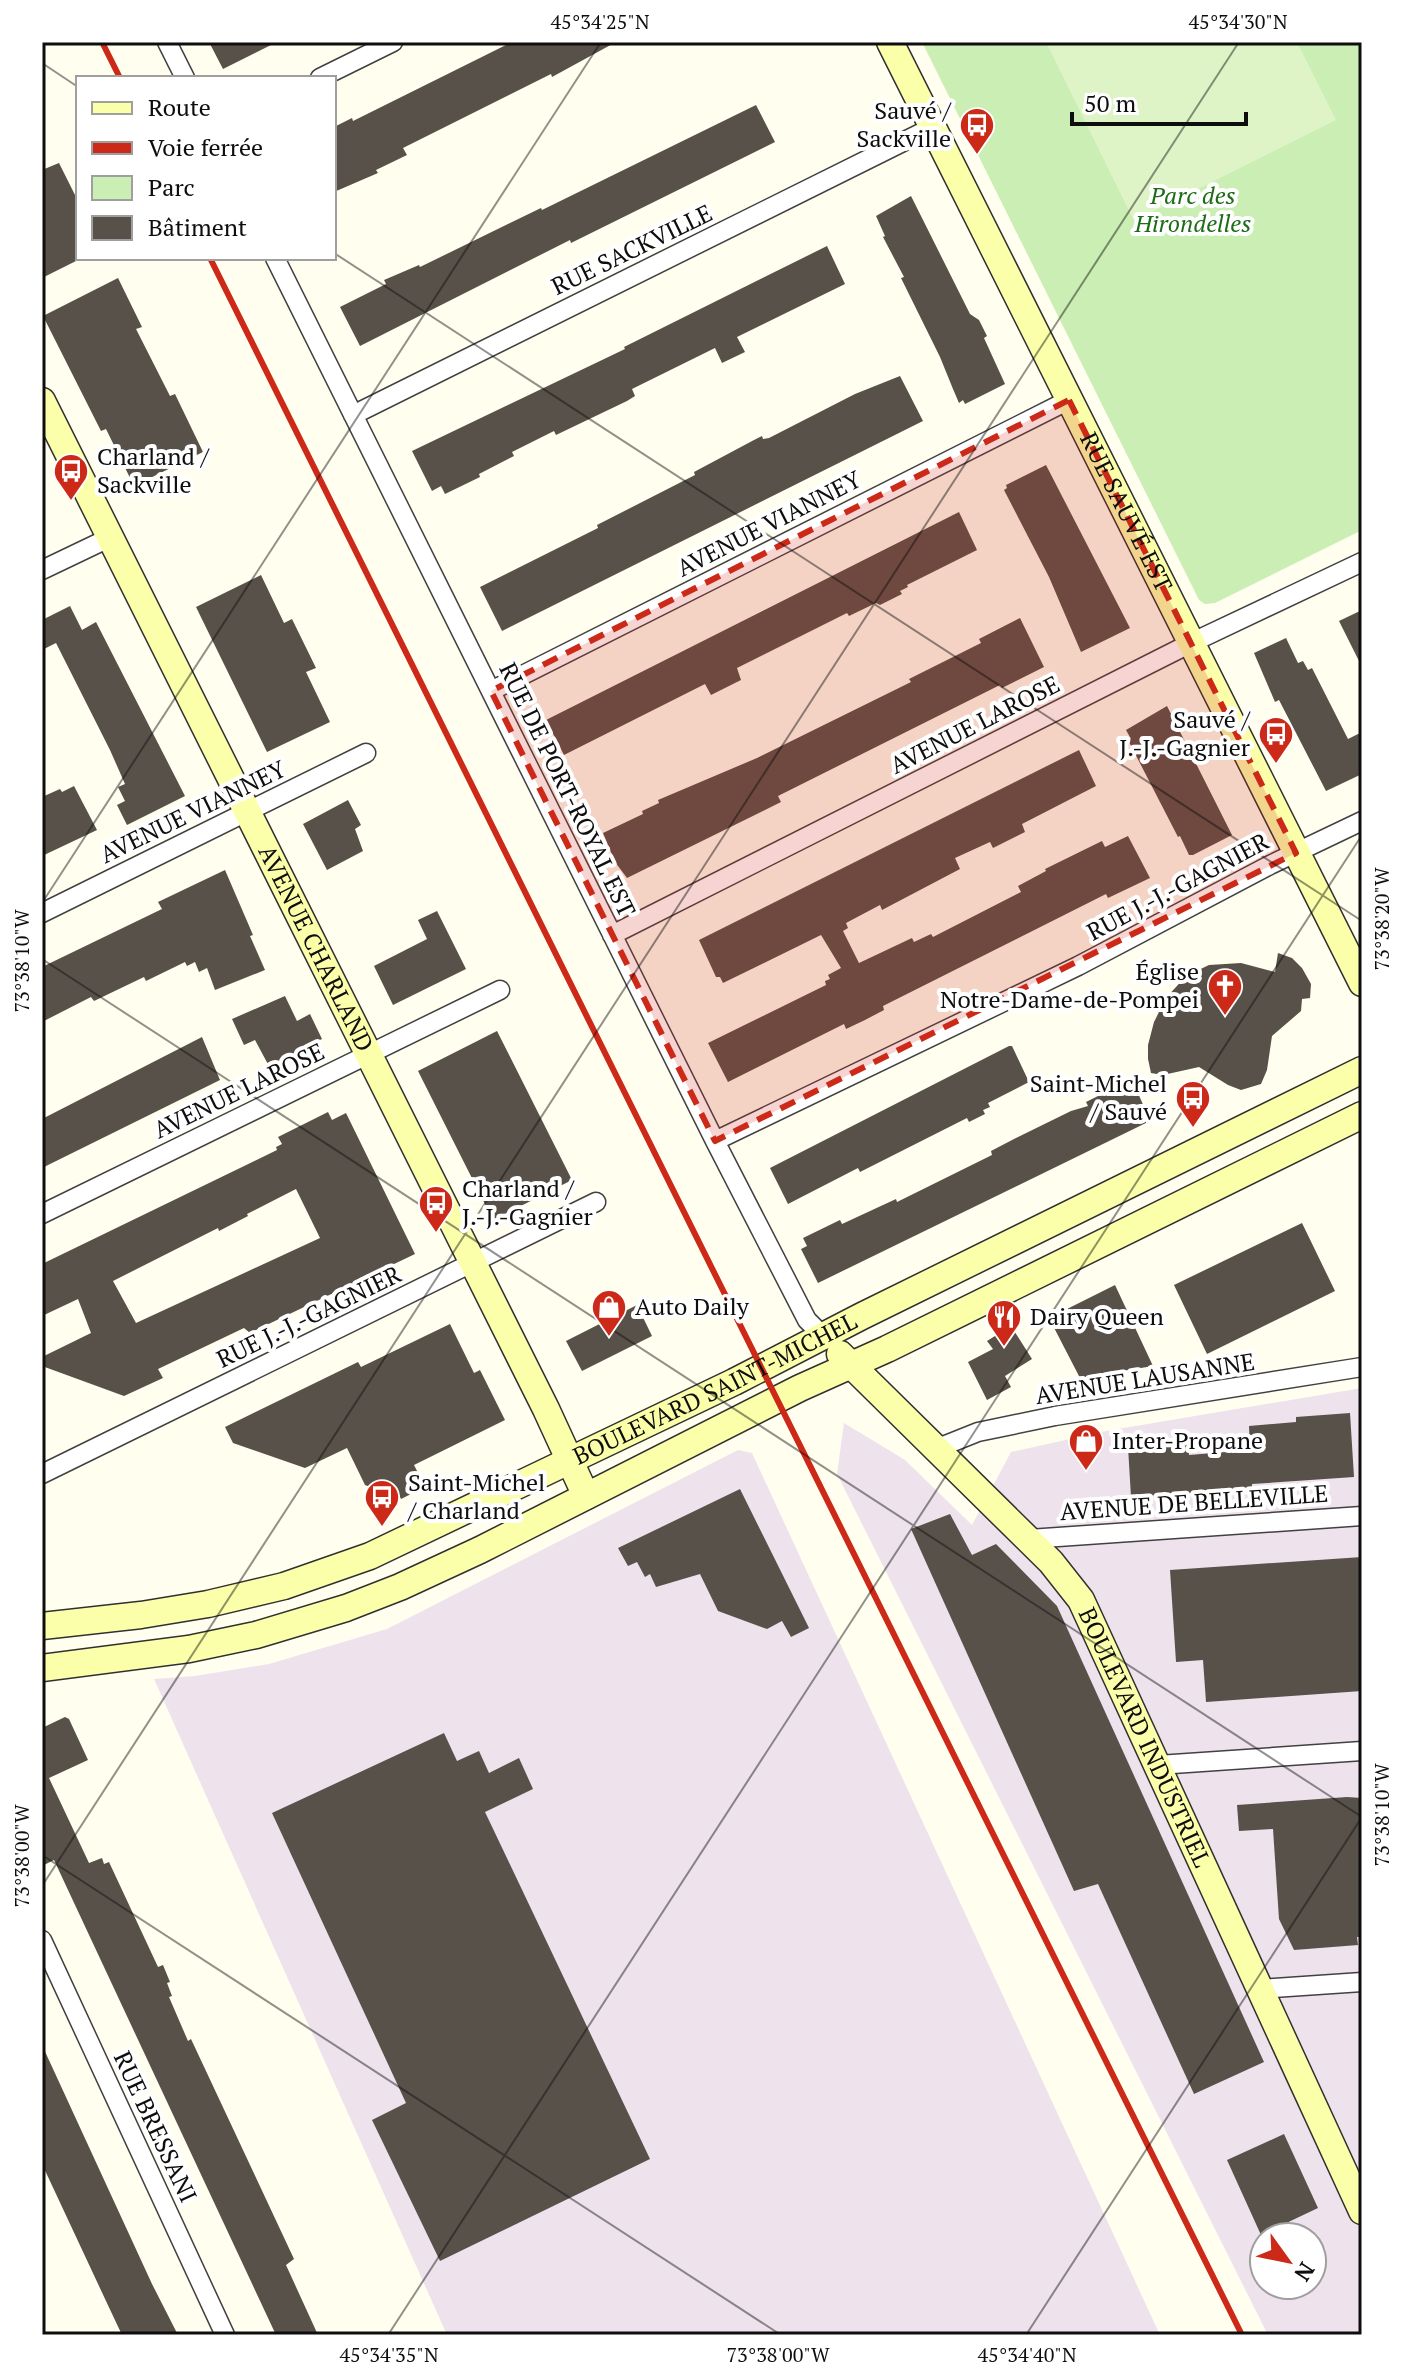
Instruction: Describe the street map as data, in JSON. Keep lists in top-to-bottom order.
{
  "streets": {
    "main road": [
      "RUE SAUVÉ EST",
      "AVENUE CHARLAND",
      "BOULEVARD SAINT-MICHEL",
      "BOULEVARD INDUSTRIEL"
    ],
    "street": [
      "RUE SACKVILLE",
      "AVENUE VIANNEY",
      "AVENUE LAROSE",
      "RUE DE PORT-ROYAL EST",
      "RUE J.-J.-GAGNIER",
      "AVENUE LAUSANNE",
      "AVENUE DE BELLEVILLE",
      "RUE BRESSANI"
    ]
  },
  "crossings": [
    ["RUE SACKVILLE", "RUE SAUVÉ EST"],
    ["RUE SACKVILLE", "RUE DE PORT-ROYAL EST"],
    ["RUE SAUVÉ EST", "AVENUE VIANNEY"],
    ["RUE SAUVÉ EST", "AVENUE LAROSE"],
    ["RUE SAUVÉ EST", "RUE J.-J.-GAGNIER"],
    ["AVENUE VIANNEY", "RUE DE PORT-ROYAL EST"],
    ["AVENUE VIANNEY", "AVENUE CHARLAND"],
    ["AVENUE LAROSE", "RUE DE PORT-ROYAL EST"],
    ["AVENUE LAROSE", "AVENUE CHARLAND"],
    ["RUE DE PORT-ROYAL EST", "RUE J.-J.-GAGNIER"],
    ["RUE DE PORT-ROYAL EST", "BOULEVARD SAINT-MICHEL"],
    ["RUE DE PORT-ROYAL EST", "BOULEVARD INDUSTRIEL"],
    ["RUE J.-J.-GAGNIER", "AVENUE CHARLAND"],
    ["AVENUE CHARLAND", "BOULEVARD SAINT-MICHEL"],
    ["AVENUE LAUSANNE", "BOULEVARD INDUSTRIEL"],
    ["BOULEVARD SAINT-MICHEL", "BOULEVARD INDUSTRIEL"],
    ["AVENUE DE BELLEVILLE", "BOULEVARD INDUSTRIEL"]
  ],
  "parks": ["Parc des Hirondelles"],
  "places": {
    "bus stop": [
      "Sauvé / Sackville",
      "Charland / Sackville",
      "Sauvé / J.-J.-Gagnier",
      "Saint-Michel / Sauvé",
      "Charland / J.-J.-Gagnier",
      "Saint-Michel / Charland"
    ],
    "church": ["Église Notre-Dame-de-Pompei"],
    "shop": ["Auto Daily", "Inter-Propane"],
    "restaurant": ["Dairy Queen"]
  },
  "legend": [
    "Route",
    "Voie ferrée",
    "Parc",
    "Bâtiment"
  ],
  "scale_bar": "50 m",
  "north": "bottom right",
  "coordinates": [
    "45°34'25\"N",
    "45°34'30\"N",
    "73°38'20\"W",
    "73°38'10\"W",
    "73°38'00\"W",
    "45°34'35\"N",
    "45°34'40\"N"
  ]
}
